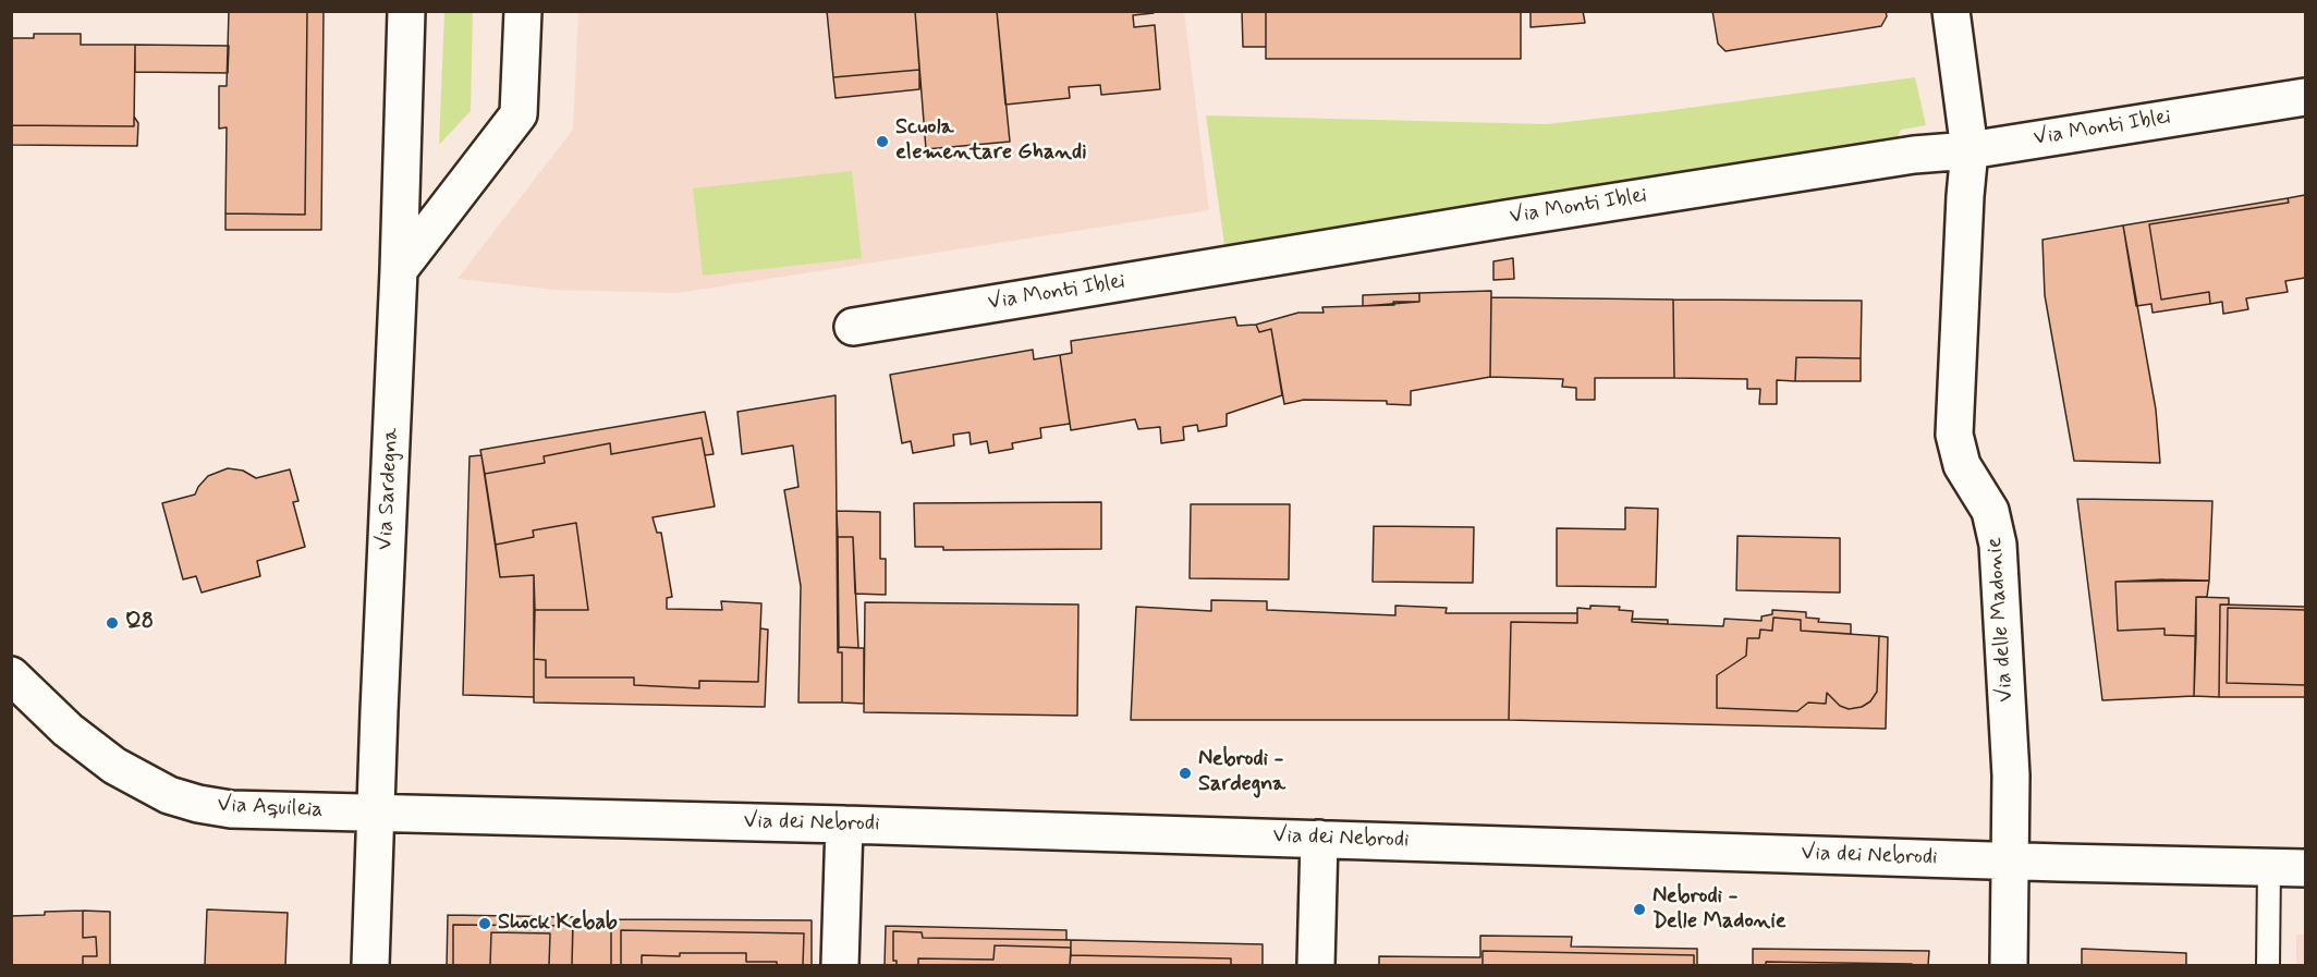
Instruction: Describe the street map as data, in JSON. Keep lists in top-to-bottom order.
{
  "streets": {
    "street": [
      "Via Monti Iblei",
      "Via Sardegna",
      "Via delle Madonie",
      "Via Aquileia",
      "Via dei Nebrodi"
    ]
  },
  "crossings": [
    ["Via Monti Iblei", "Via delle Madonie"],
    ["Via Sardegna", "Via Aquileia"],
    ["Via Sardegna", "Via dei Nebrodi"],
    ["Via delle Madonie", "Via dei Nebrodi"],
    ["Via Aquileia", "Via dei Nebrodi"]
  ],
  "places": [
    "Scuola elementare Ghandi",
    "Q8",
    "Nebrodi - Sardegna",
    "Nebrodi - Delle Madonie",
    "Shock Kebab"
  ]
}
